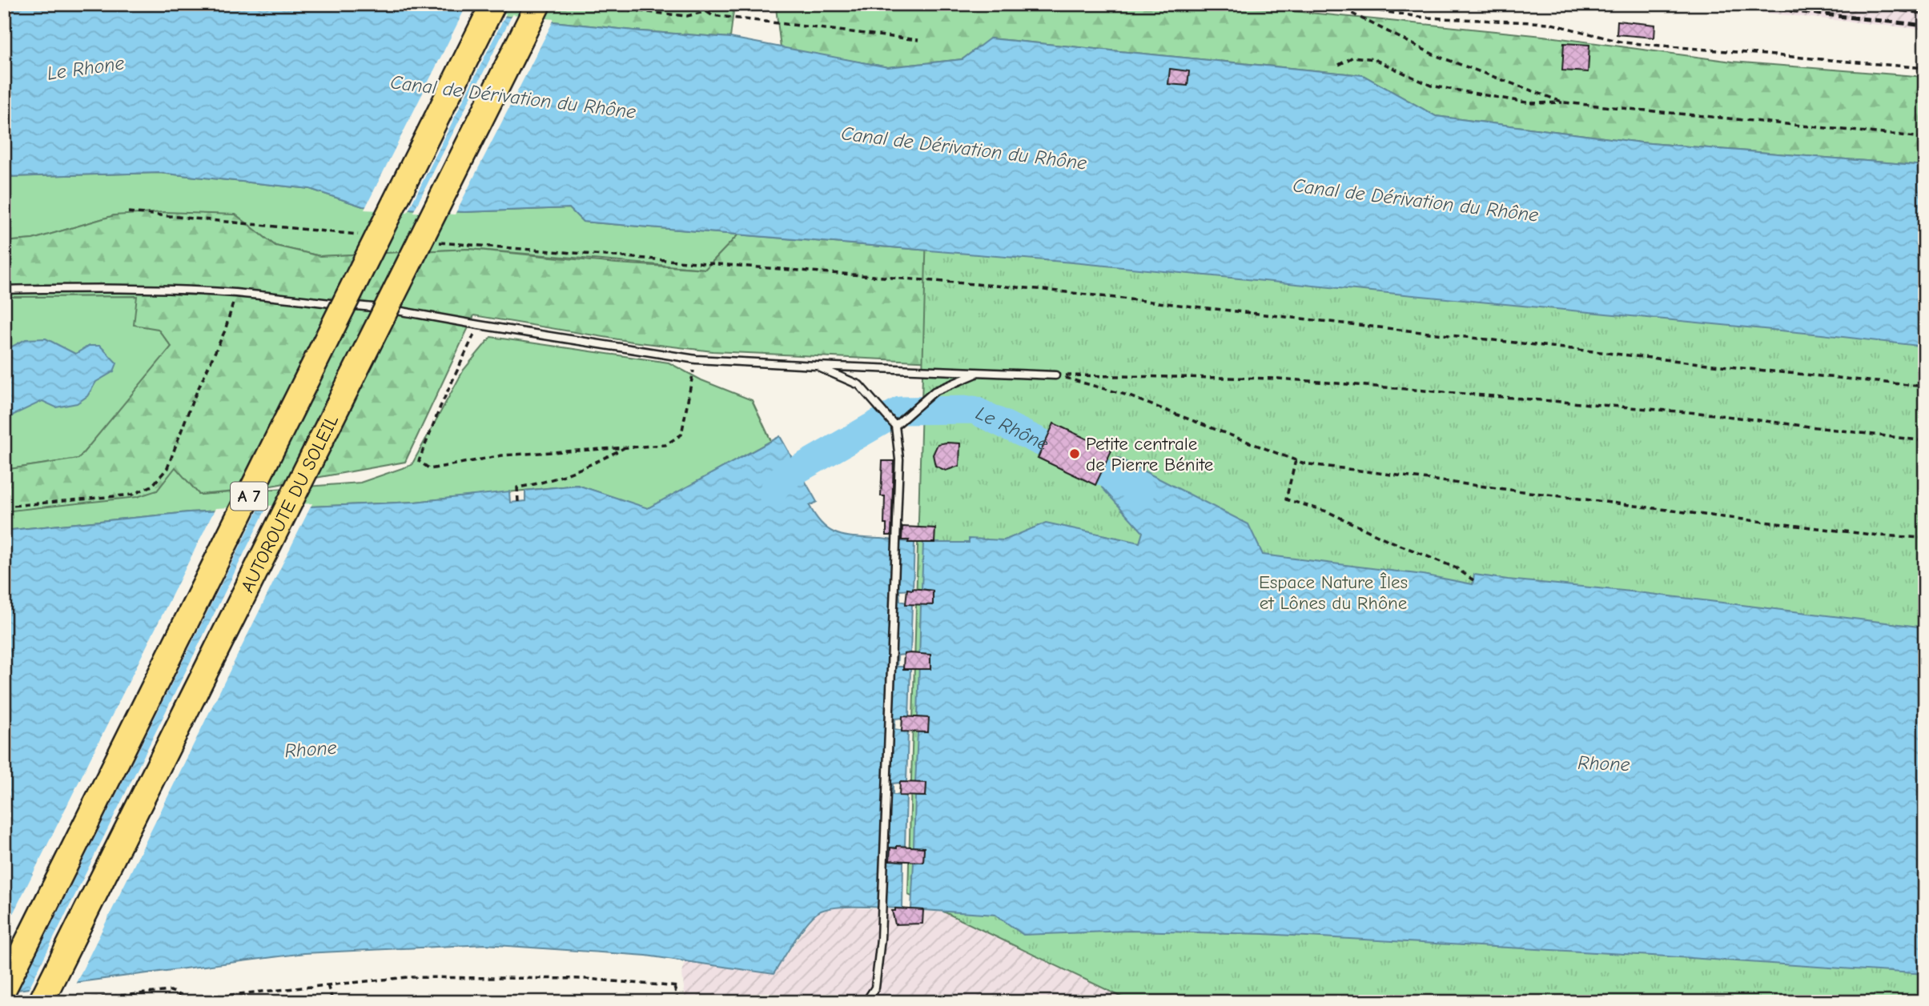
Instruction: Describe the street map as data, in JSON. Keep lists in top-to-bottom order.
{
  "streets": {
    "highway": ["A 7", "AUTOROUTE DU SOLEIL"]
  },
  "water": [
    "Le Rhone",
    "Canal de Dérivation du Rhône",
    "Le Rhône",
    "Rhone"
  ],
  "parks": ["Espace Nature Îles et Lônes du Rhône"],
  "places": ["Petite centrale de Pierre Bénite"]
}
